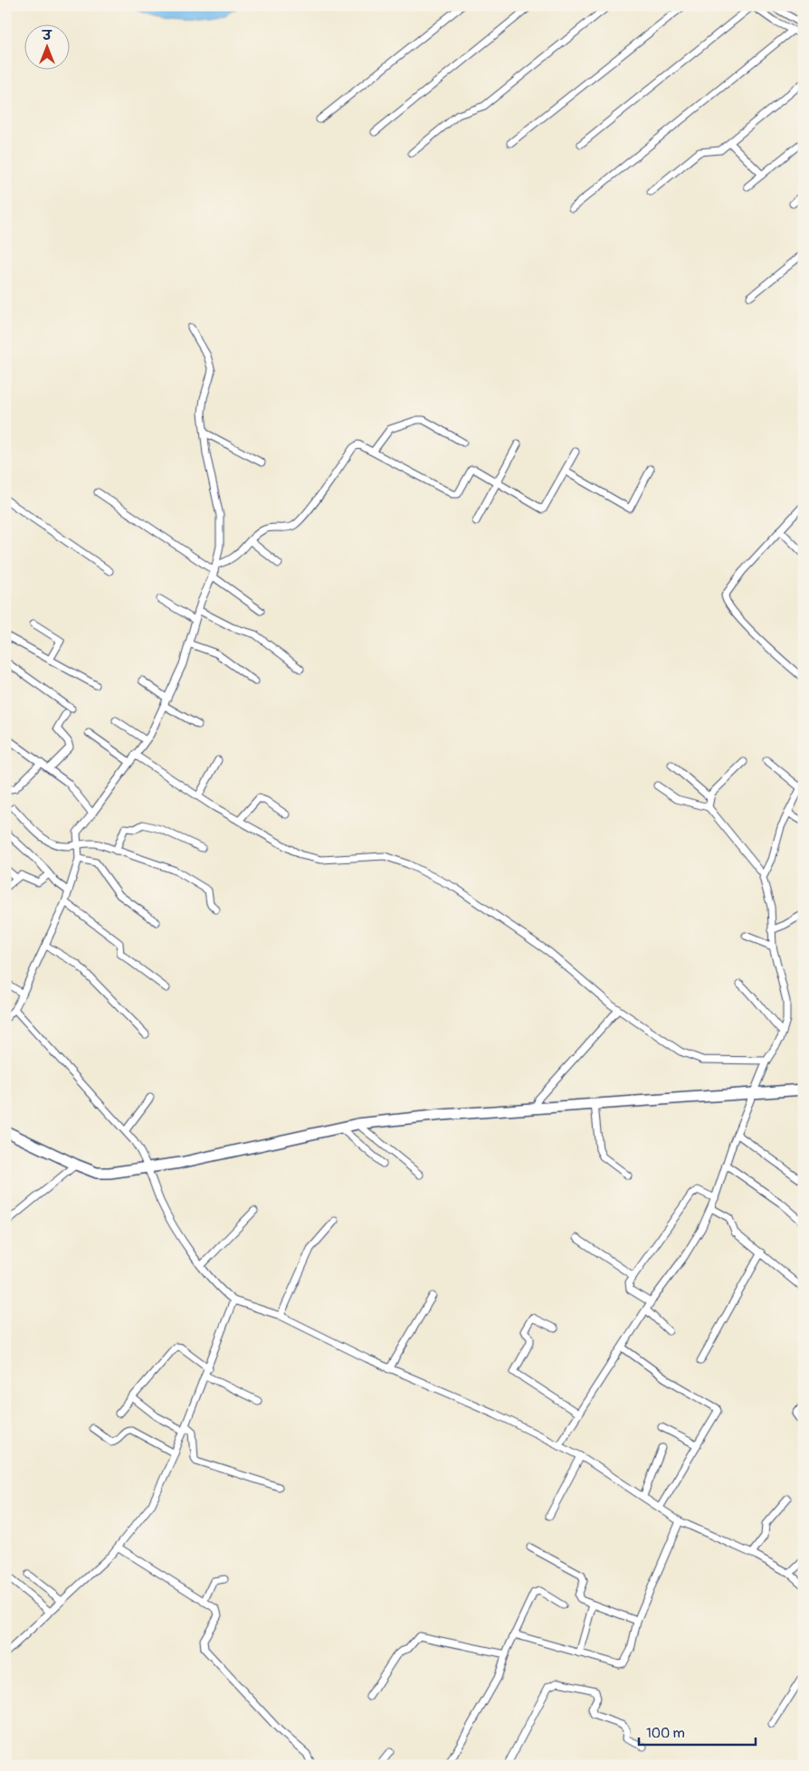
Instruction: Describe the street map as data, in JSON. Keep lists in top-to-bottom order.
{
  "scale_bar": "100 m",
  "north": "top"
}
